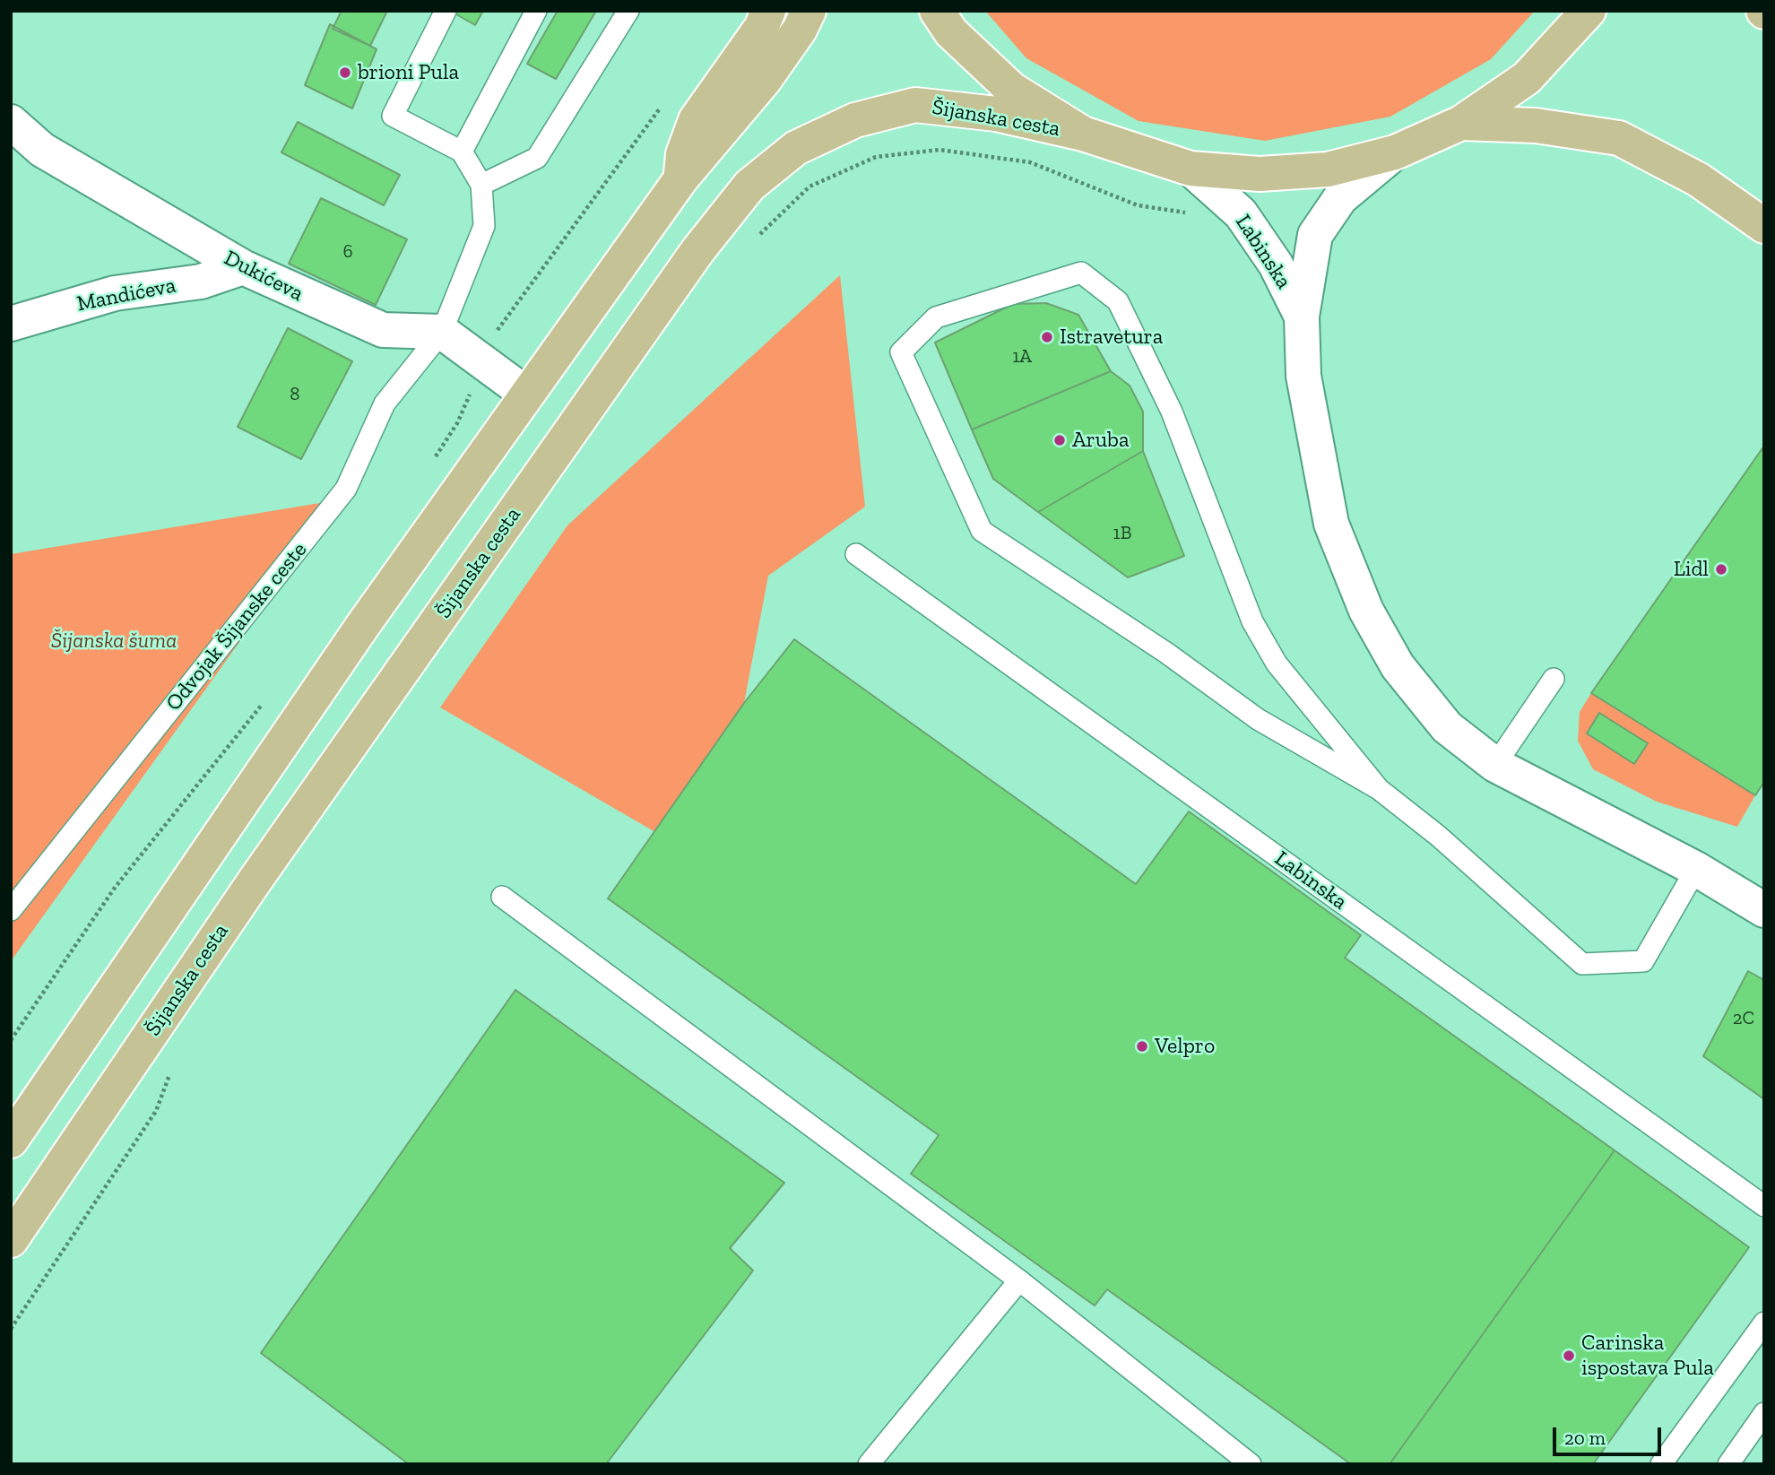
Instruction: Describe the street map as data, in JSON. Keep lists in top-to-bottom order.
{
  "streets": {
    "main road": ["Šijanska cesta"],
    "street": ["Labinska", "Dukićeva", "Mandićeva"],
    "lane": ["Odvojak Šijanske ceste"]
  },
  "crossings": [
    ["Dukićeva", "Mandićeva"],
    ["Dukićeva", "Odvojak Šijanske ceste"]
  ],
  "parks": ["Šijanska šuma"],
  "places": [
    "brioni Pula",
    "Istravetura",
    "Aruba",
    "Lidl",
    "Velpro",
    "Carinska ispostava Pula"
  ],
  "house_numbers": [
    "6",
    "1A",
    "8",
    "1B",
    "2C"
  ],
  "scale_bar": "20 m"
}
